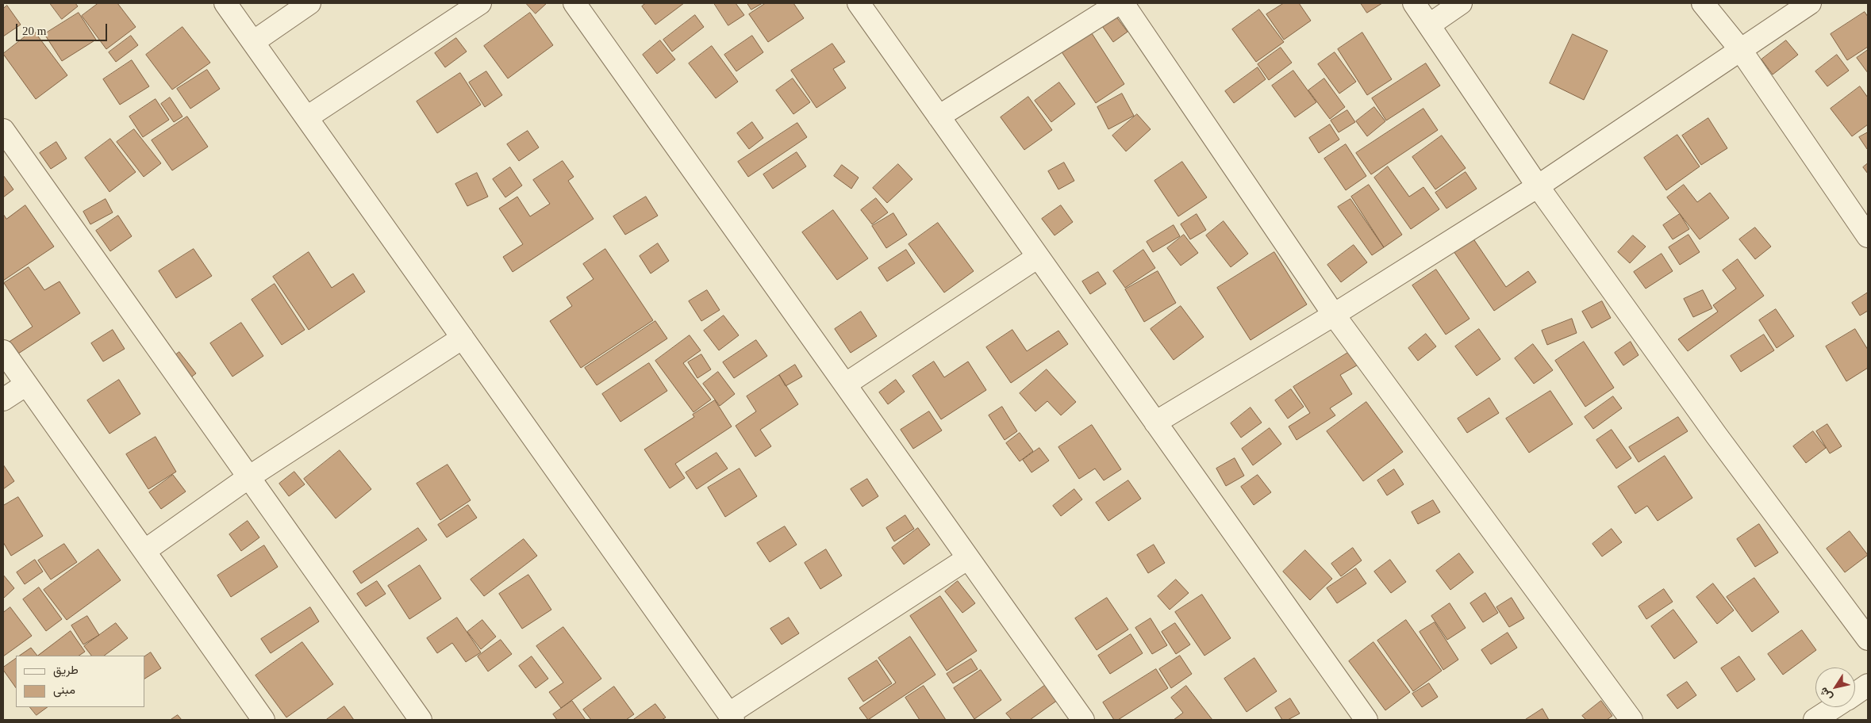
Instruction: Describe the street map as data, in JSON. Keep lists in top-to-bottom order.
{
  "legend": ["طريق", "مبنى"],
  "scale_bar": "20 m",
  "north": "bottom left"
}
